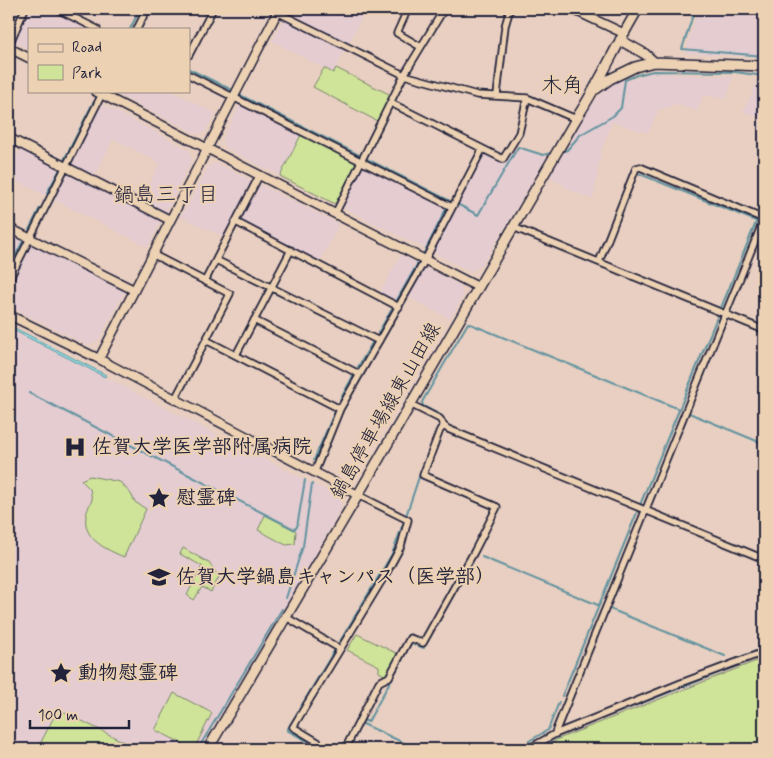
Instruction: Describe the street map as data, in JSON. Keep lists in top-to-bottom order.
{
  "streets": {
    "main road": ["鍋島停車場線東山田線"]
  },
  "districts": ["木角", "鍋島三丁目"],
  "places": {
    "hospital": ["佐賀大学医学部附属病院"],
    "place": ["慰霊碑", "動物慰霊碑"],
    "school or university": ["佐賀大学鍋島キャンパス（医学部）"]
  },
  "legend": ["Road", "Park"],
  "scale_bar": "100 m"
}
